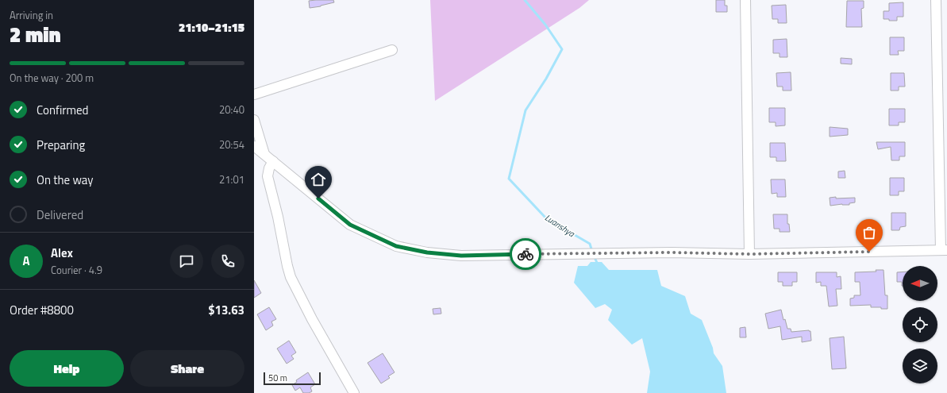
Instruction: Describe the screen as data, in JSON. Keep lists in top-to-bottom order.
{
  "water": ["Luanshya"],
  "scale_bar": "50 m",
  "north": "left",
  "page": {
    "heading": ["2 min", "Arriving in", "21:10–21:15"],
    "panel": [
      "Alex",
      "Courier · 4.9",
      "Order #8800",
      "$13.63"
    ],
    "bar": "On the way · 200 m",
    "list": [
      ["Confirmed", "20:40"],
      ["Preparing", "20:54"],
      ["On the way", "21:01"],
      "Delivered"
    ],
    "round": "A",
    "buttons": ["Help", "Share"],
    "scale": "50 m"
  }
}
